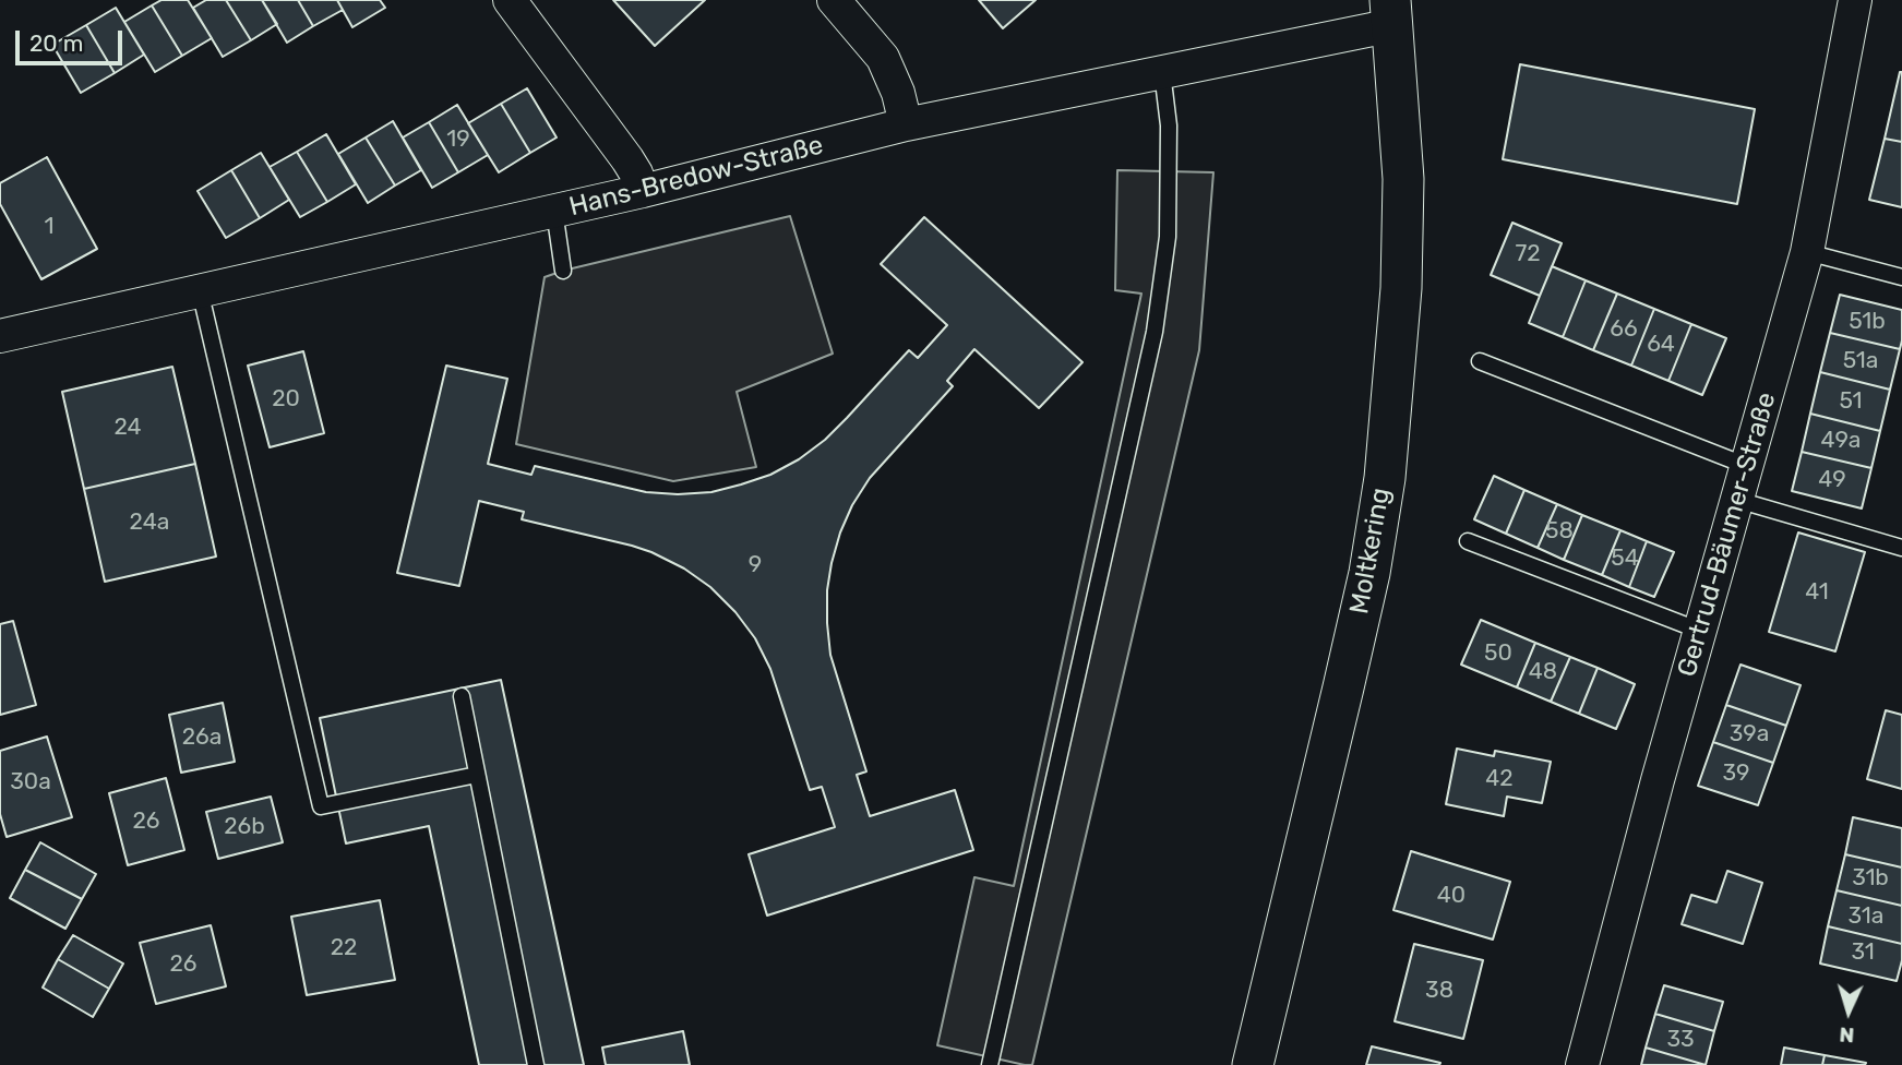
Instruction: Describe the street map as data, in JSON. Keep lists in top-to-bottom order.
{
  "streets": {
    "street": ["Hans-Bredow-Straße", "Gertrud-Bäumer-Straße", "Moltkering"]
  },
  "crossings": [
    ["Hans-Bredow-Straße", "Moltkering"]
  ],
  "house_numbers": [
    "19",
    "1",
    "72",
    "51b",
    "66",
    "64",
    "51a",
    "20",
    "51",
    "24",
    "49a",
    "49",
    "24a",
    "58",
    "54",
    "9",
    "41",
    "50",
    "48",
    "39a",
    "26a",
    "39",
    "42",
    "30a",
    "26",
    "26b",
    "31b",
    "40",
    "31a",
    "22",
    "31",
    "26",
    "38",
    "33"
  ],
  "scale_bar": "20 m",
  "north": "bottom"
}
